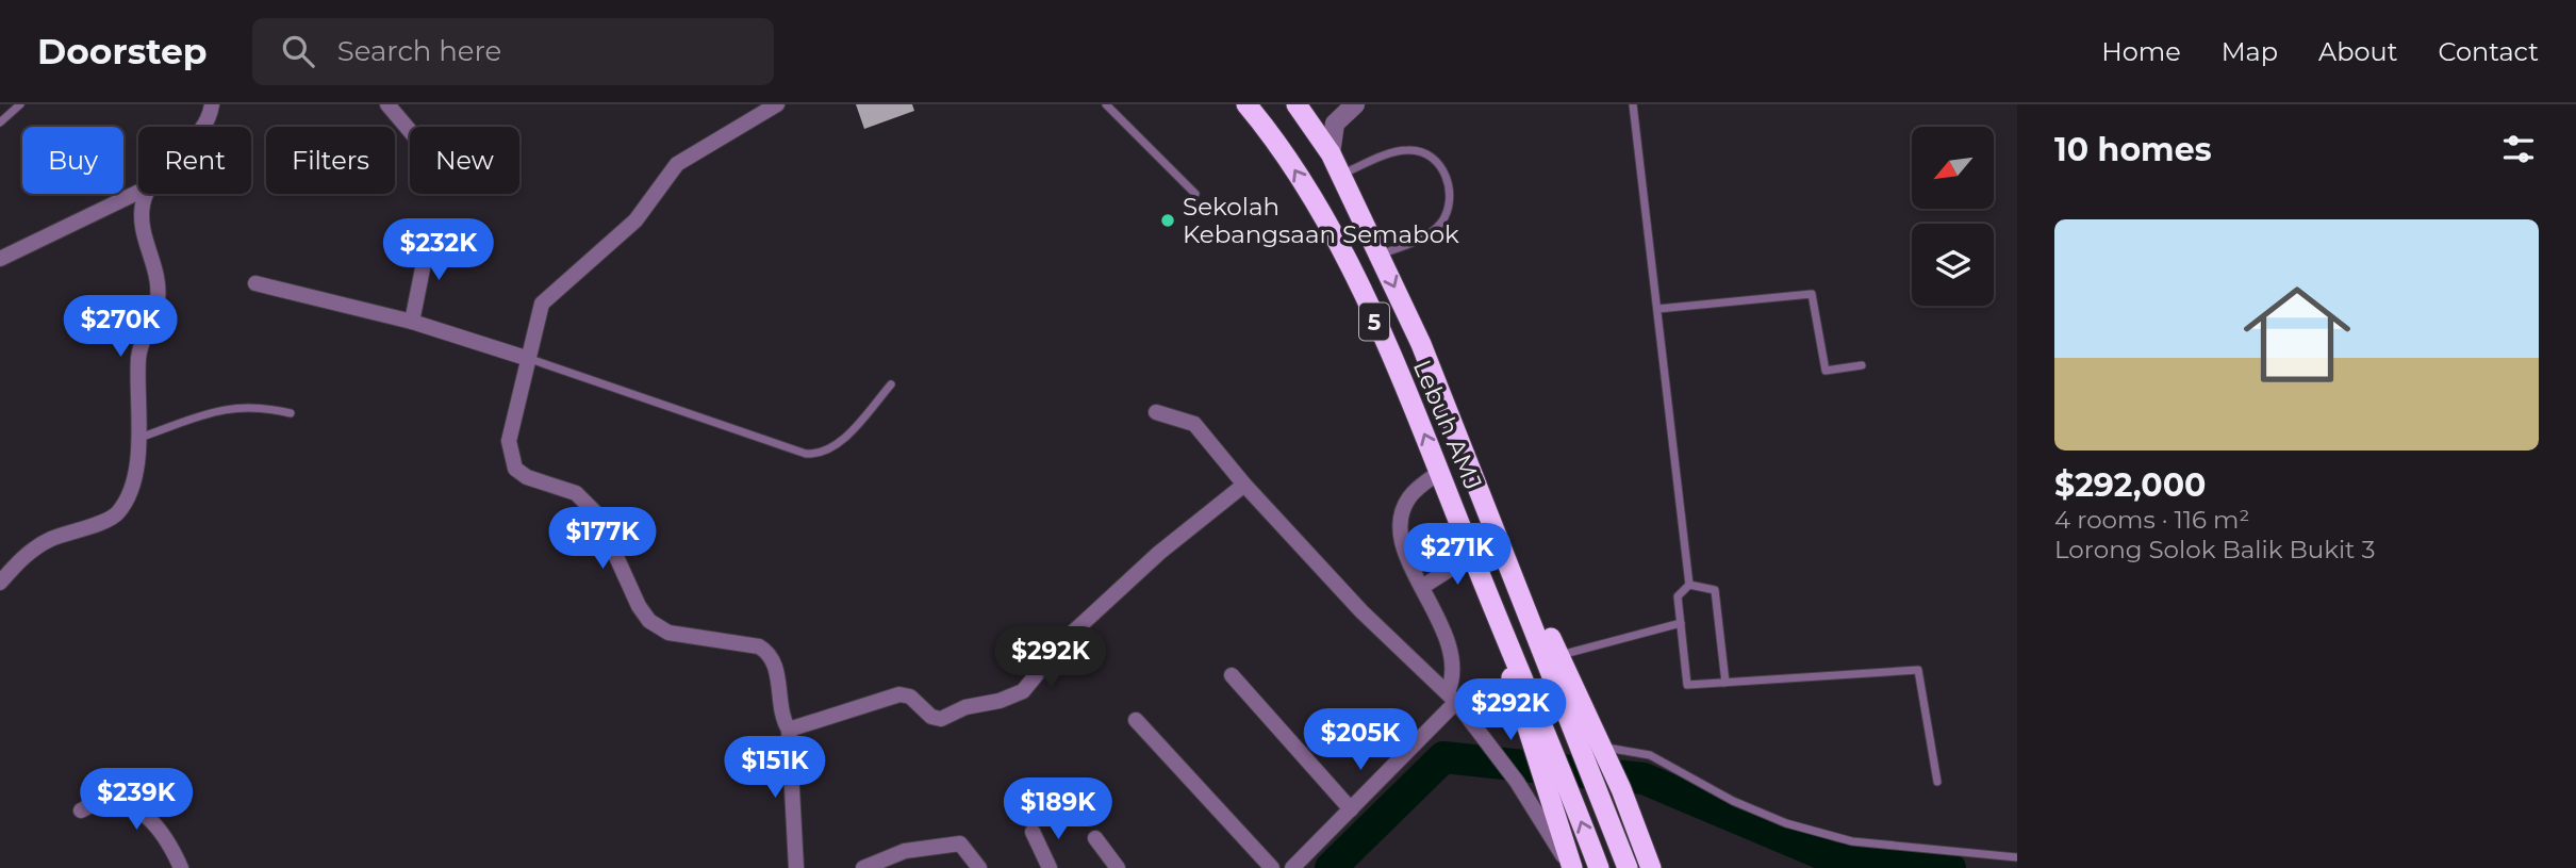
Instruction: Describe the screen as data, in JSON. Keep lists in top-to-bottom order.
{
  "streets": {
    "highway": ["5", "Lebuh AMJ"]
  },
  "places": ["Sekolah Kebangsaan Semabok"],
  "north": "bottom left",
  "page": {
    "header": "Doorstep",
    "search": "Search here",
    "nav": [
      "Home",
      "Map",
      "About",
      "Contact"
    ],
    "heading": "10 homes",
    "chip": [
      "Buy",
      "Rent",
      "Filters",
      "New"
    ],
    "list": [
      {
        "name": "$292,000",
        "note": "4 rooms · 116 m² · Lorong Solok Balik Bukit 3"
      }
    ],
    "price": [
      "$232K",
      "$270K",
      "$177K",
      "$271K",
      "$292K",
      "$292K",
      "$205K",
      "$151K",
      "$239K",
      "$189K"
    ]
  }
}
